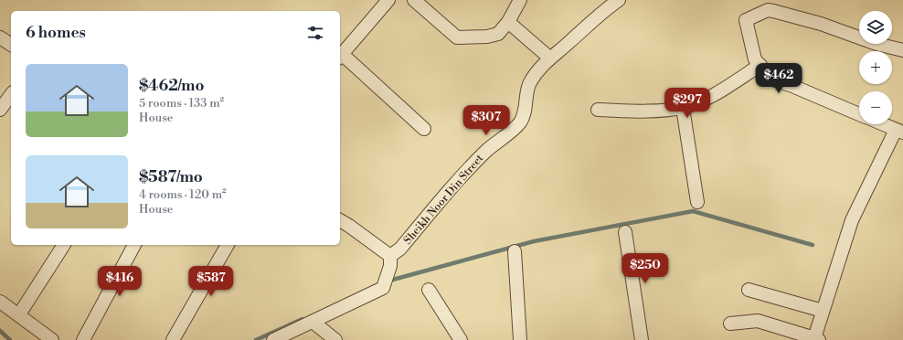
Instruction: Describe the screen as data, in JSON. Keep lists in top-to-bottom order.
{
  "streets": {
    "street": ["Sheikh Noor Din Street"]
  },
  "page": {
    "map_buttons": ["+", "−"],
    "heading": "6 homes",
    "list": [
      {
        "name": "$462/mo",
        "note": "5 rooms · 133 m² · House"
      },
      {
        "name": "$587/mo",
        "note": "4 rooms · 120 m² · House"
      }
    ],
    "price": [
      "$462",
      "$297",
      "$307",
      "$250",
      "$416",
      "$587"
    ]
  }
}
